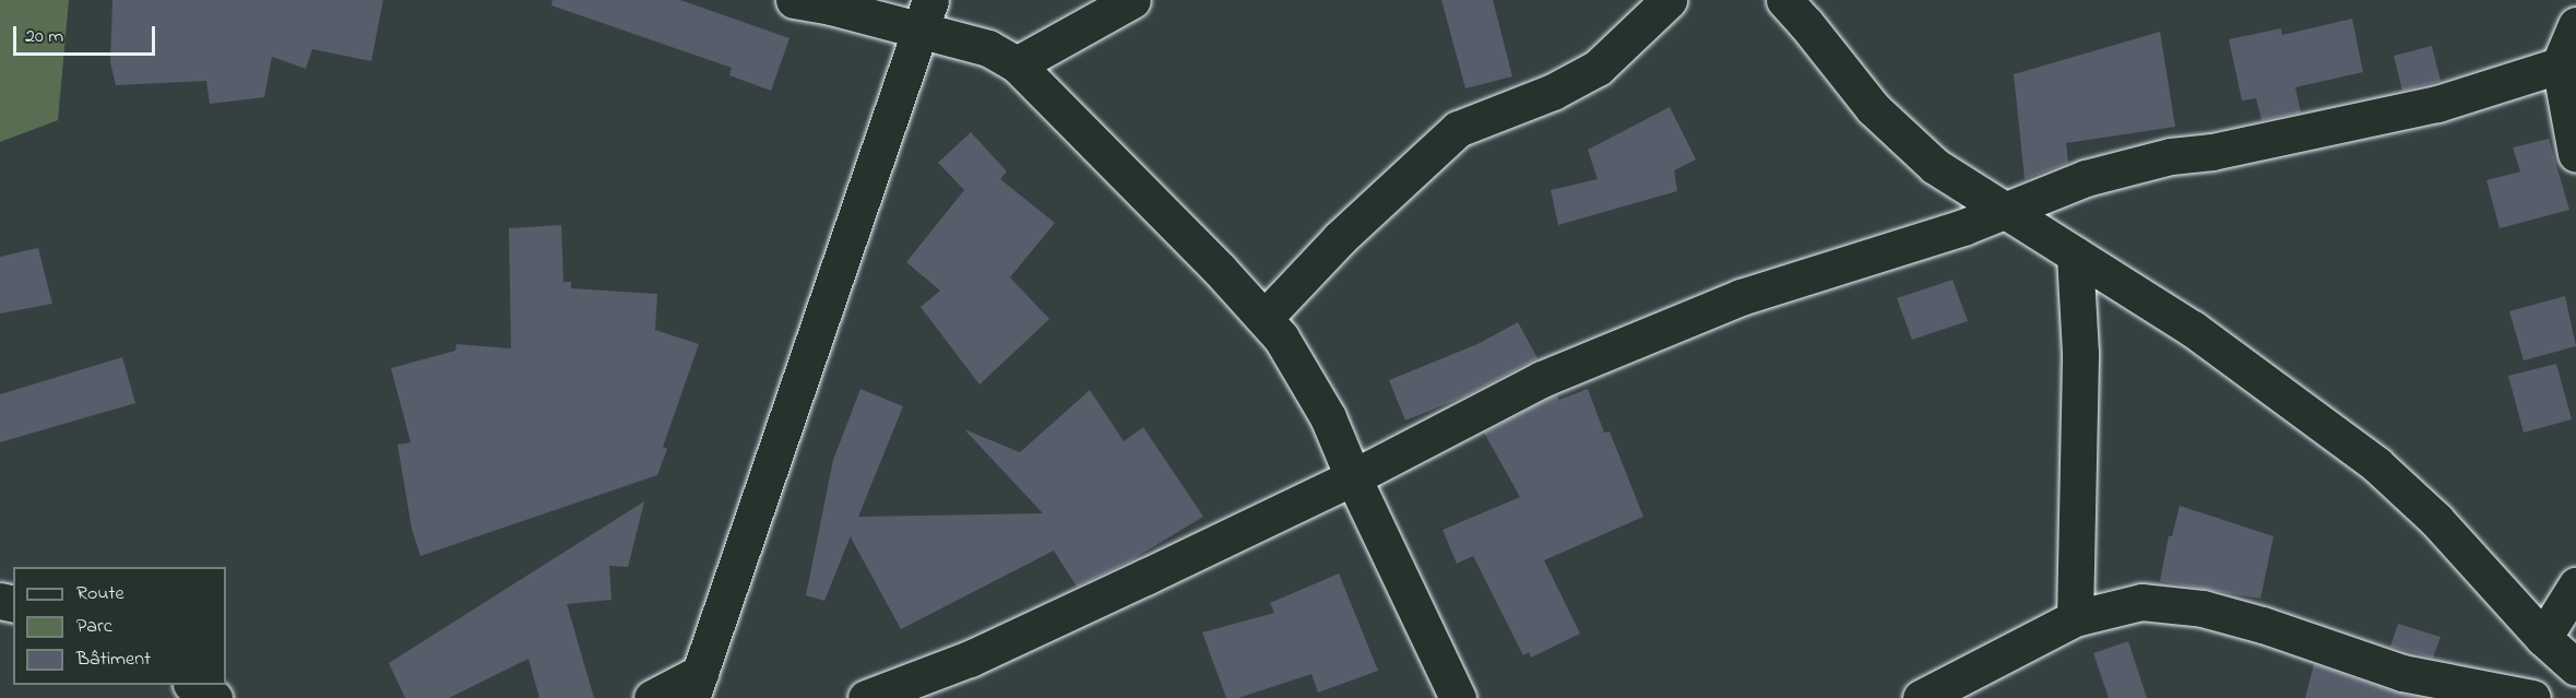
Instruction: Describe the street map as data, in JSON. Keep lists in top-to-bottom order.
{
  "legend": ["Route", "Parc", "Bâtiment"],
  "scale_bar": "20 m"
}
